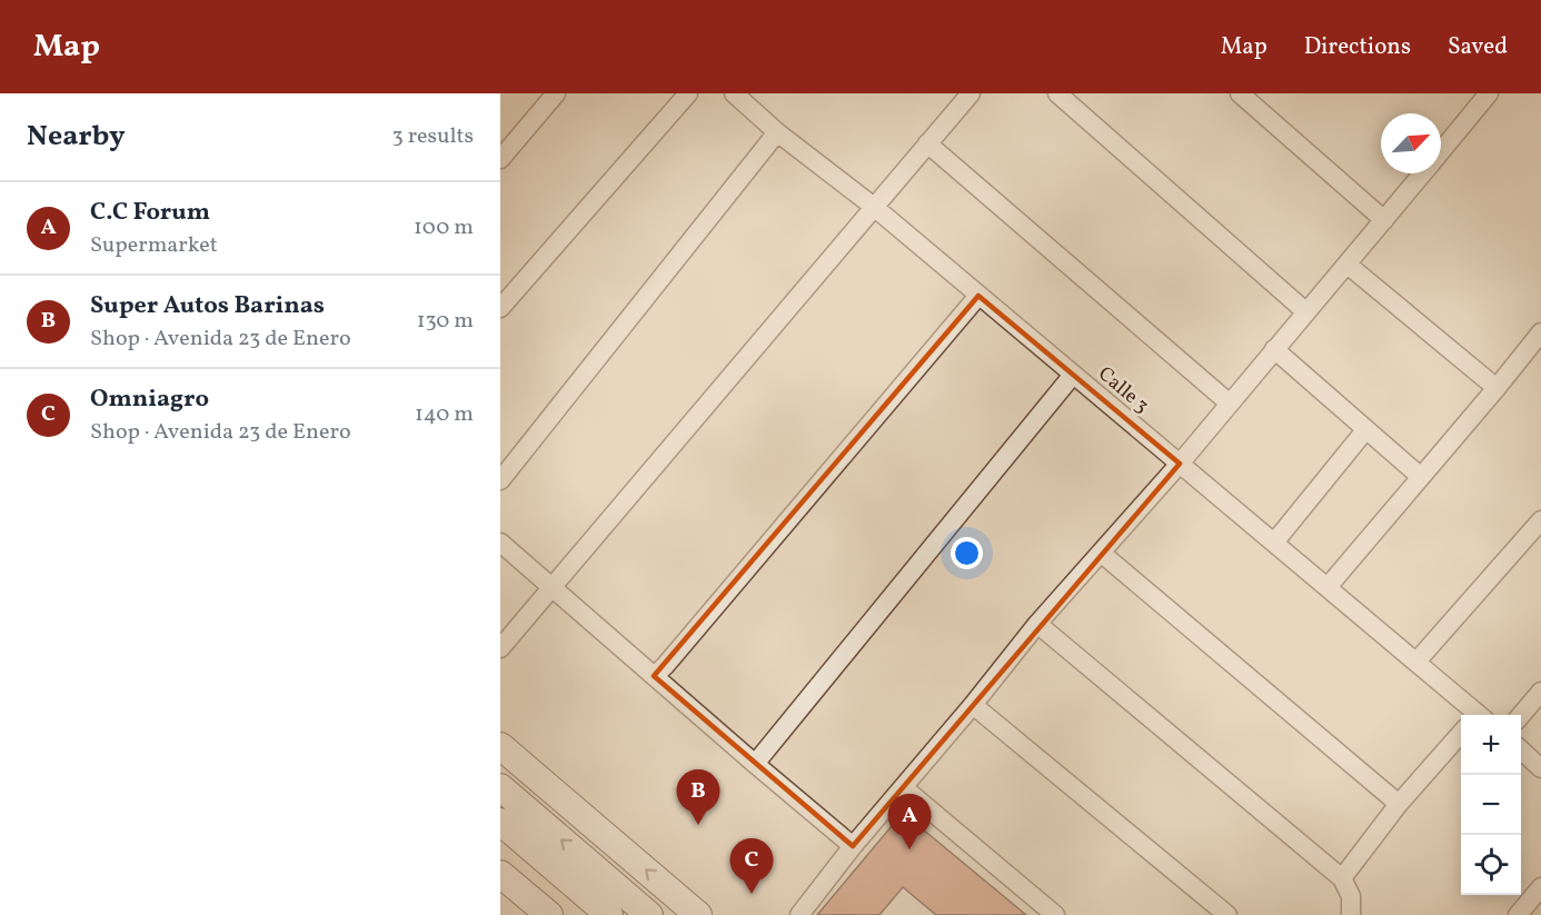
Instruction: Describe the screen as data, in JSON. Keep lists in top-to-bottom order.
{
  "streets": {
    "street": ["Calle 3"]
  },
  "north": "top right",
  "page": {
    "header": "Map",
    "nav": ["Map", "Directions", "Saved"],
    "heading": ["Nearby", "3 results"],
    "list": [
      {
        "mark": "A",
        "name": "C.C Forum",
        "note": "Supermarket",
        "value": "100 m"
      },
      {
        "mark": "B",
        "name": "Super Autos Barinas",
        "note": "Shop · Avenida 23 de Enero",
        "value": "130 m"
      },
      {
        "mark": "C",
        "name": "Omniagro",
        "note": "Shop · Avenida 23 de Enero",
        "value": "140 m"
      }
    ],
    "map_buttons": ["+", "−"],
    "pins": ["B", "A", "C"]
  }
}
